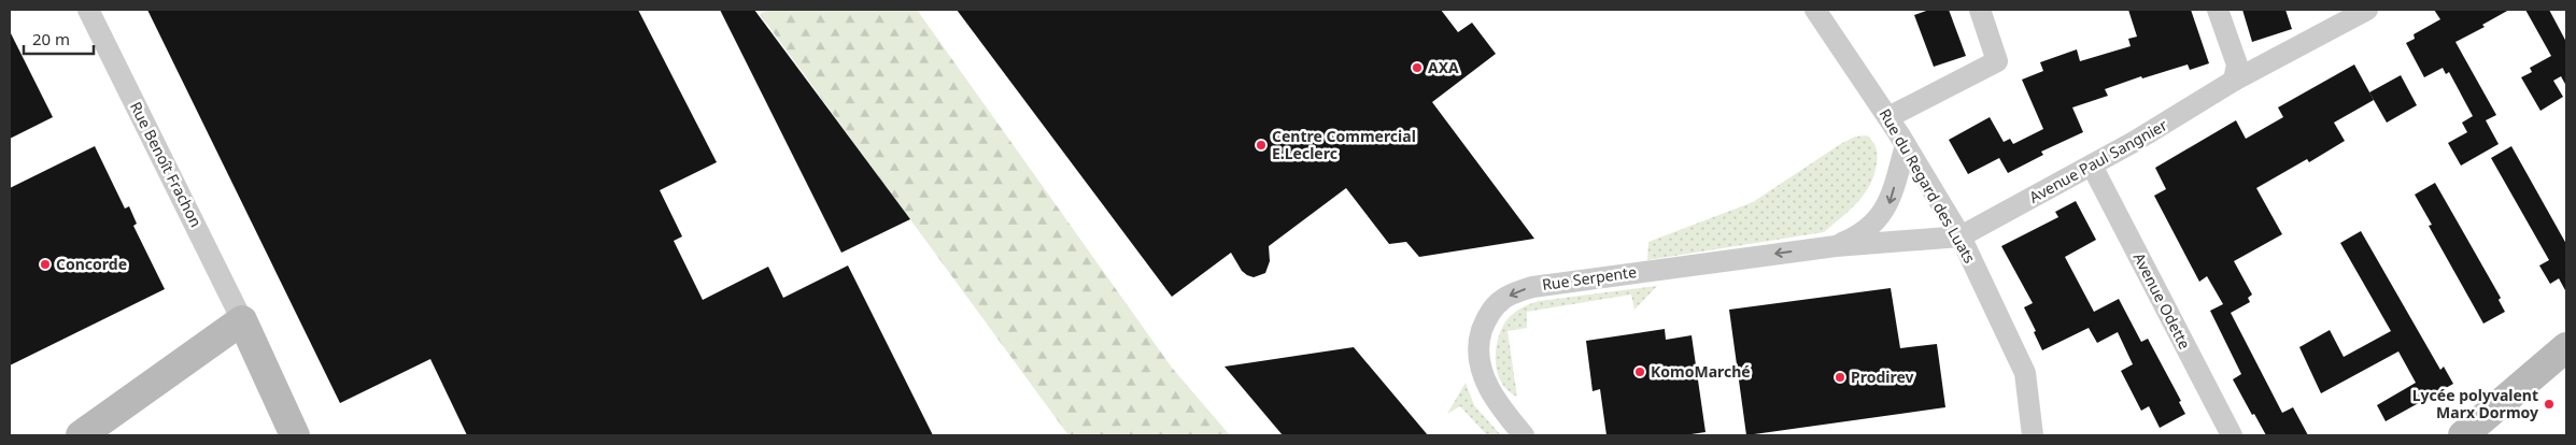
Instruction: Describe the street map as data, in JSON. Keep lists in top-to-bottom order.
{
  "streets": {
    "street": [
      "Avenue Paul Sangnier",
      "Rue Benoît Frachon",
      "Rue du Regard des Luats",
      "Rue Serpente",
      "Avenue Odette"
    ]
  },
  "crossings": [
    ["Avenue Paul Sangnier", "Rue du Regard des Luats"],
    ["Avenue Paul Sangnier", "Rue Serpente"],
    ["Avenue Paul Sangnier", "Avenue Odette"],
    ["Rue du Regard des Luats", "Rue Serpente"]
  ],
  "places": [
    "AXA",
    "Centre Commercial E.Leclerc",
    "Concorde",
    "KomoMarché",
    "Prodirev",
    "Lycée polyvalent Marx Dormoy"
  ],
  "scale_bar": "20 m"
}
